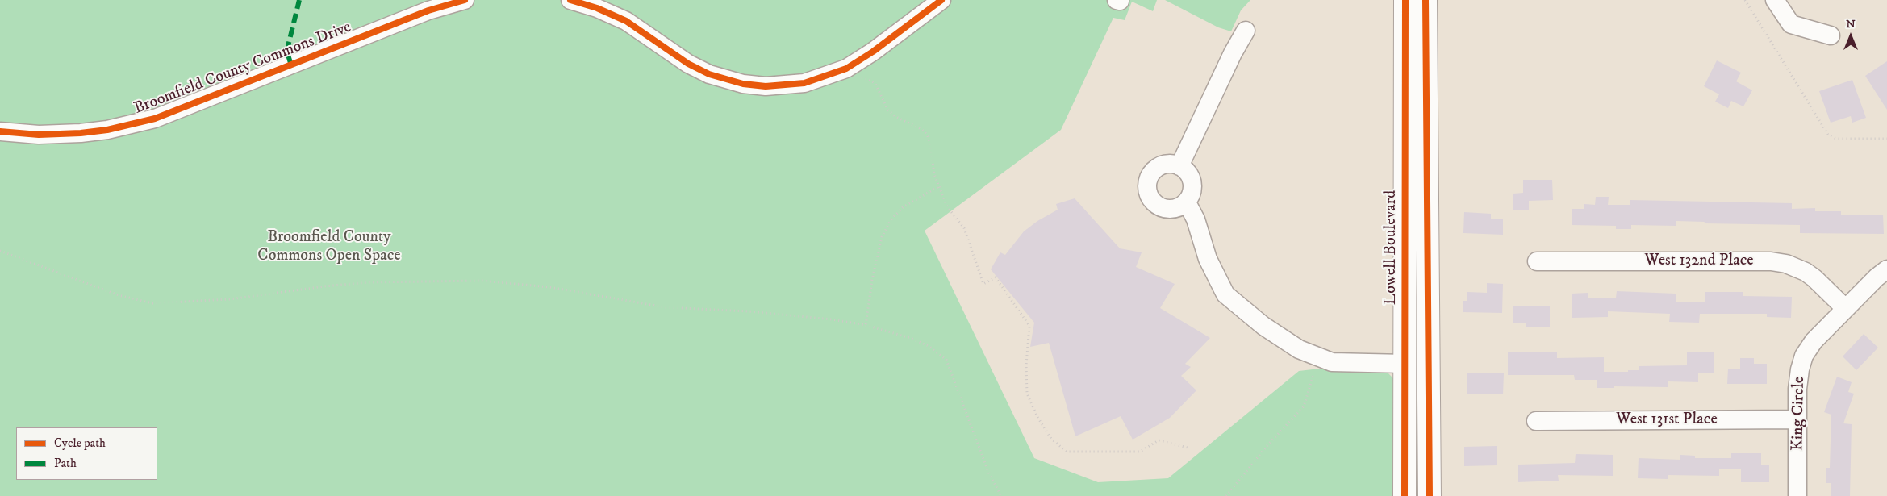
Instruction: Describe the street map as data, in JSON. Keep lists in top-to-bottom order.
{
  "streets": {
    "main road": ["Lowell Boulevard"],
    "street": [
      "Broomfield County Commons Drive",
      "West 132nd Place",
      "King Circle",
      "West 131st Place"
    ]
  },
  "crossings": [
    ["West 132nd Place", "King Circle"],
    ["King Circle", "West 131st Place"]
  ],
  "parks": ["Broomfield County Commons Open Space"],
  "legend": ["Cycle path", "Path"],
  "north": "top"
}
